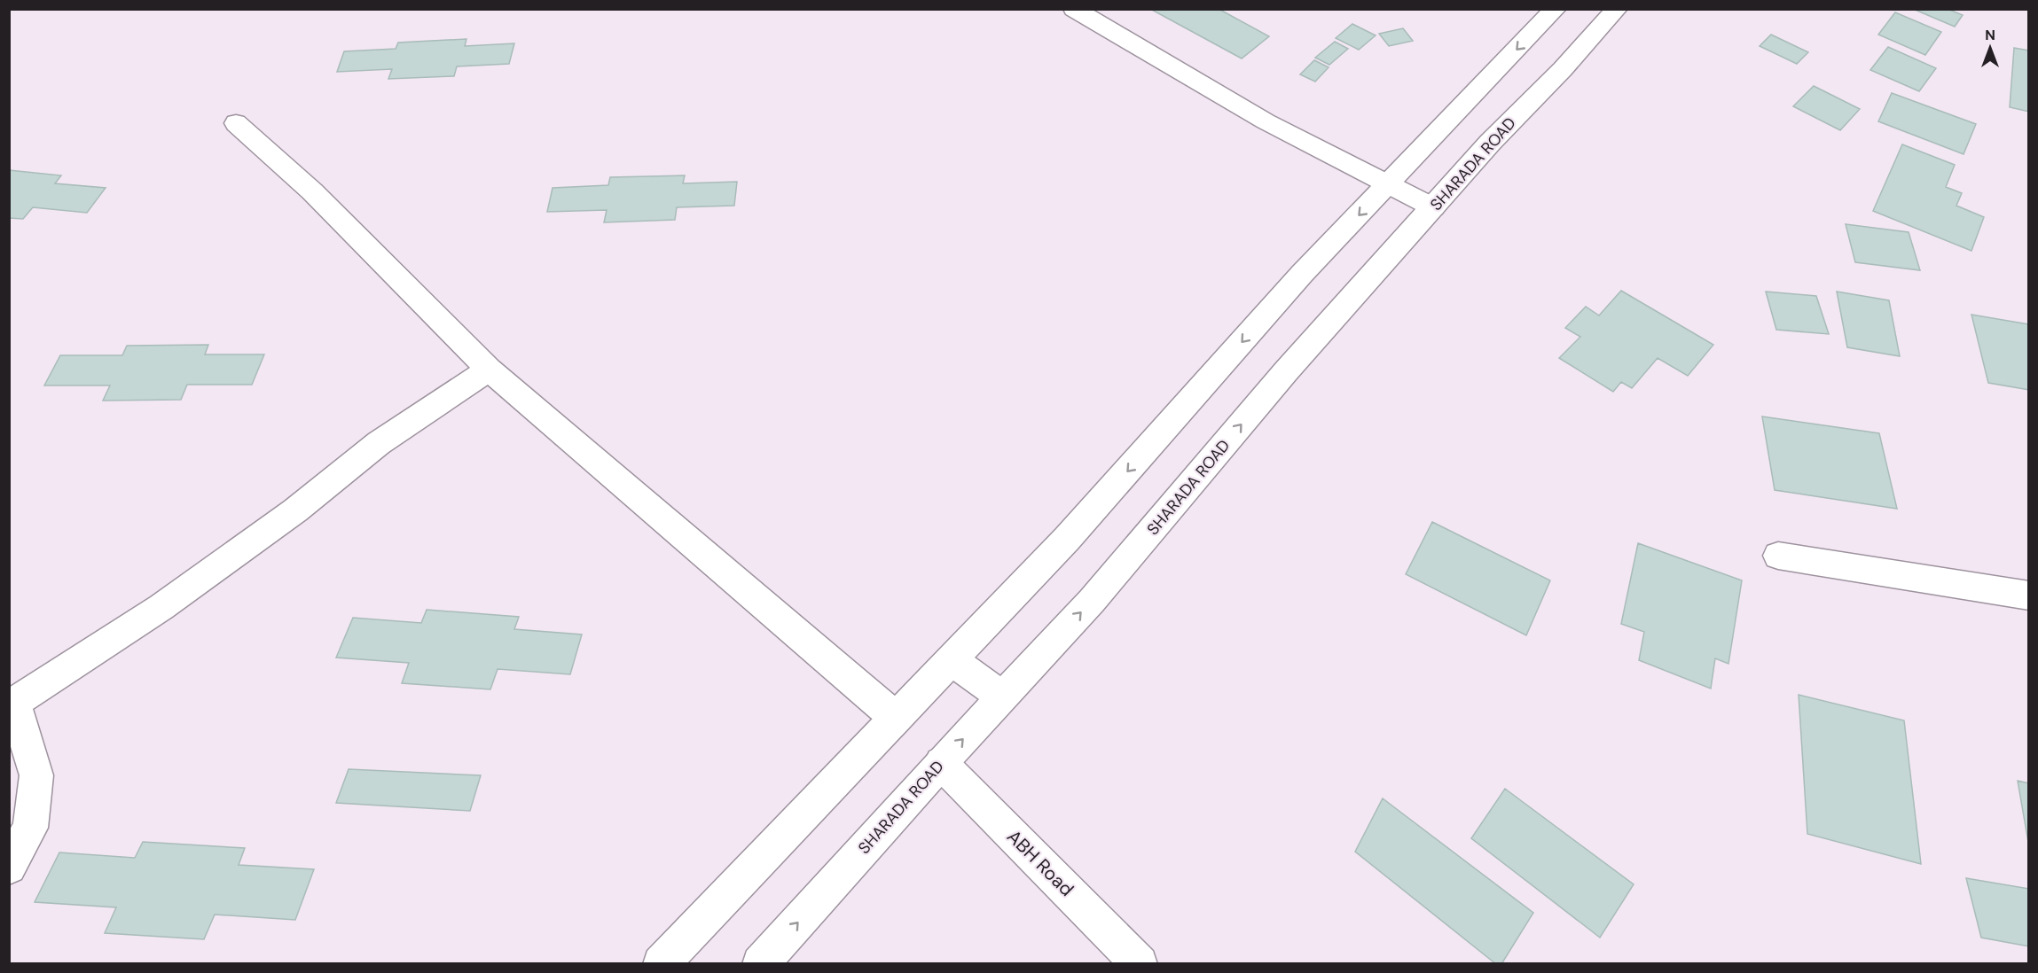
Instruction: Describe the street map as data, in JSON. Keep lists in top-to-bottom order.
{
  "streets": {
    "main road": ["SHARADA ROAD", "ABH Road"]
  },
  "crossings": [
    ["SHARADA ROAD", "ABH Road"]
  ],
  "north": "top"
}
